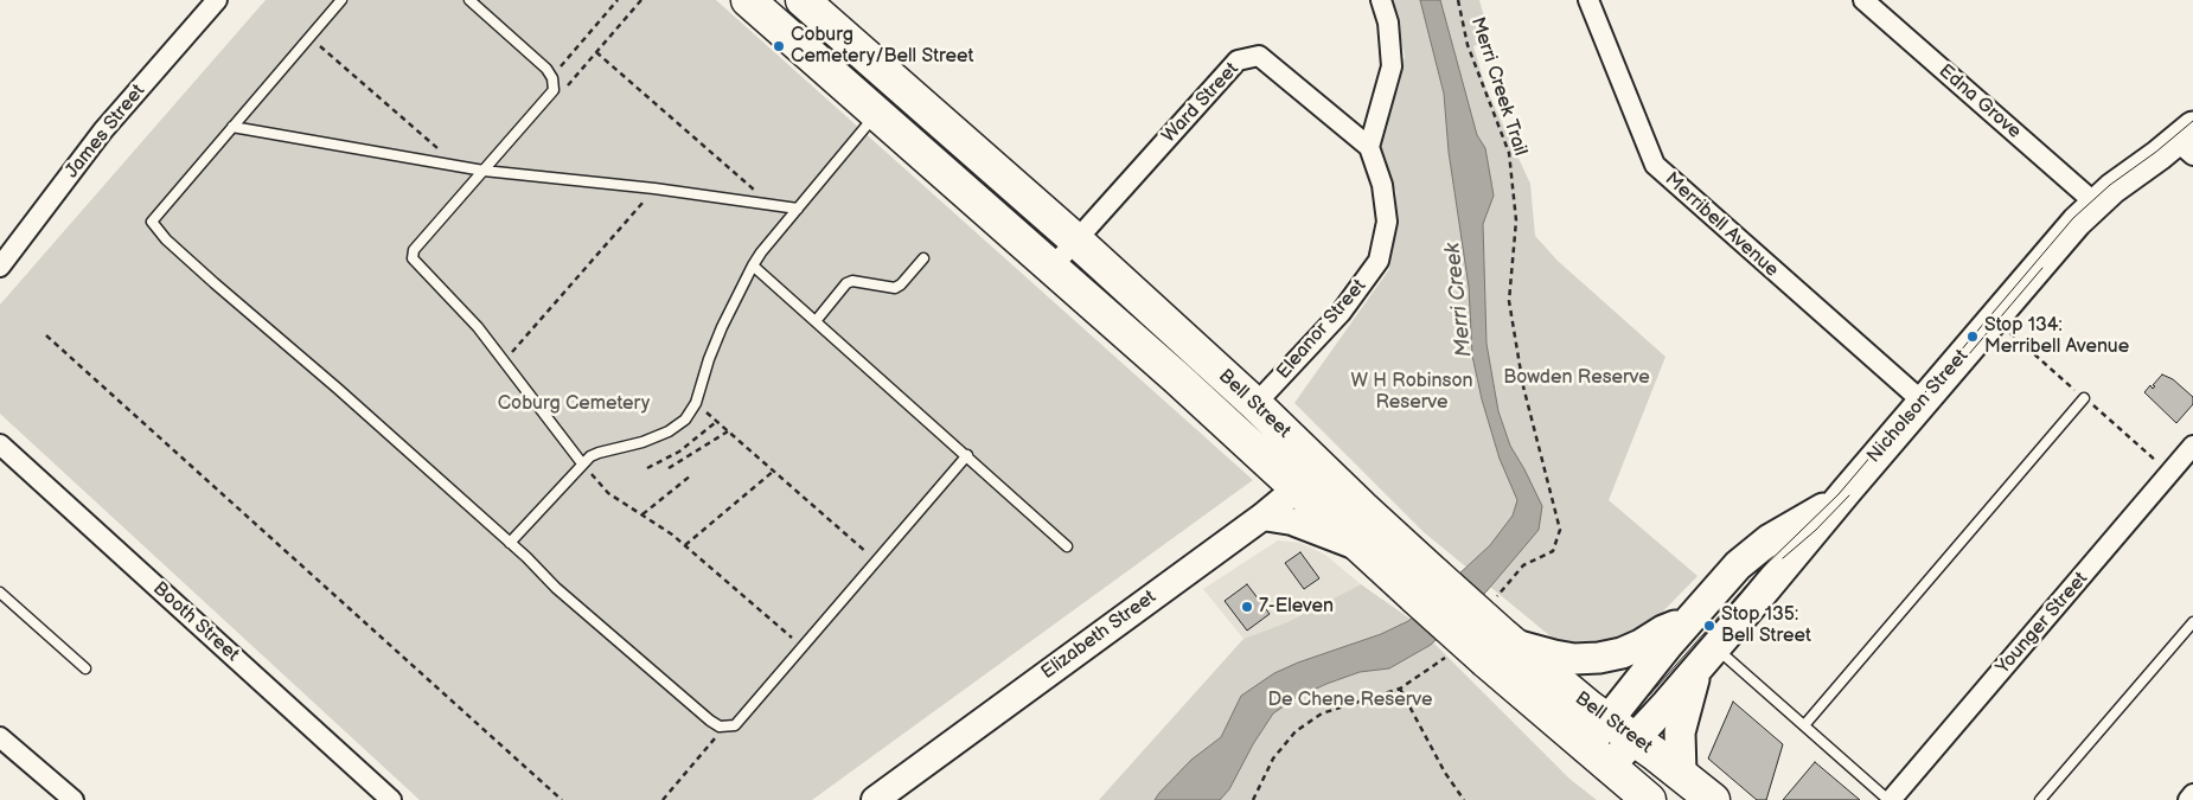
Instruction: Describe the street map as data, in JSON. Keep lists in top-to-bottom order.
{
  "streets": {
    "highway": ["Bell Street"],
    "main road": ["Nicholson Street", "Elizabeth Street"],
    "street": [
      "Edna Grove",
      "Ward Street",
      "James Street",
      "Merribell Avenue",
      "Eleanor Street",
      "Booth Street",
      "Younger Street"
    ],
    "path": ["Merri Creek Trail"]
  },
  "crossings": [
    ["Edna Grove", "Nicholson Street"],
    ["Ward Street", "Eleanor Street"],
    ["Ward Street", "Bell Street"],
    ["Merribell Avenue", "Nicholson Street"],
    ["Eleanor Street", "Bell Street"],
    ["Bell Street", "Nicholson Street"],
    ["Bell Street", "Elizabeth Street"]
  ],
  "water": ["Merri Creek"],
  "parks": [
    "Bowden Reserve",
    "W H Robinson Reserve",
    "Coburg Cemetery",
    "De Chene Reserve"
  ],
  "places": [
    "Coburg Cemetery/Bell Street",
    "Stop 134: Merribell Avenue",
    "7-Eleven",
    "Stop 135: Bell Street"
  ]
}
